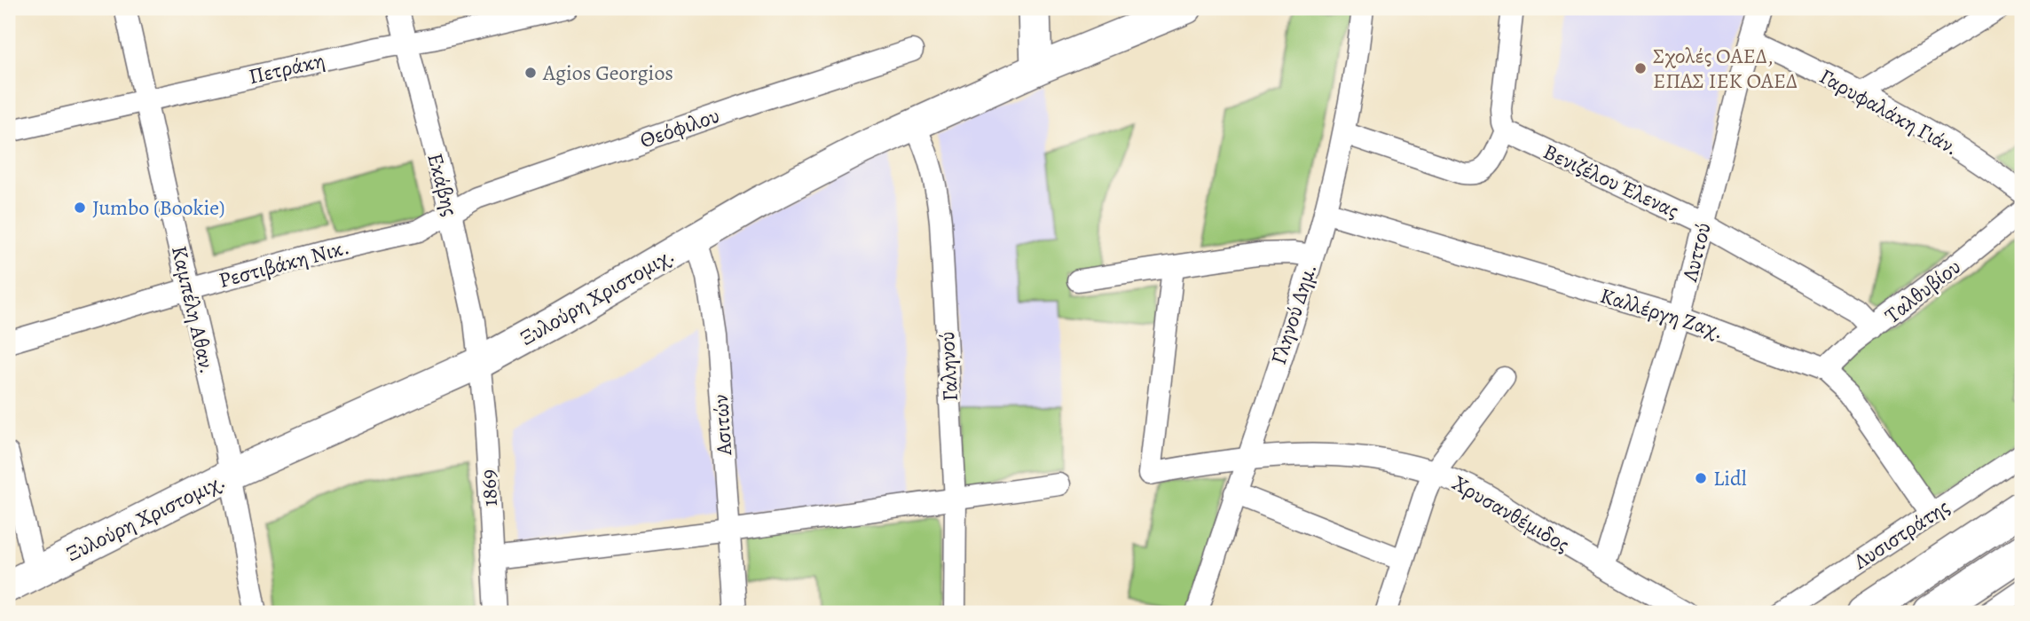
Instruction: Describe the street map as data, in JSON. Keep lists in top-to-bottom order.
{
  "streets": {
    "street": [
      "Πετράκη",
      "Γαρυφαλάκη Γιάν.",
      "Θεόφιλου",
      "Βενιζέλου Έλενας",
      "Εκάβης",
      "Λυττού",
      "Ρεστιβάκη Νικ.",
      "Ταλθυβίου",
      "Ξυλούρη Χριστομιχ.",
      "Καμπέλη Αθαν.",
      "Καλλέργη Ζαχ.",
      "Γληνού Δημ.",
      "Γαληνού",
      "Ασιτών",
      "1869",
      "Χρυσανθέμιδος",
      "Λυσιστράτης"
    ]
  },
  "crossings": [
    ["Πετράκη", "Εκάβης"],
    ["Πετράκη", "Καμπέλη Αθαν."],
    ["Γαρυφαλάκη Γιάν.", "Λυττού"],
    ["Θεόφιλου", "Εκάβης"],
    ["Θεόφιλου", "Ρεστιβάκη Νικ."],
    ["Βενιζέλου Έλενας", "Λυττού"],
    ["Βενιζέλου Έλενας", "Ταλθυβίου"],
    ["Εκάβης", "Ρεστιβάκη Νικ."],
    ["Εκάβης", "Ξυλούρη Χριστομιχ."],
    ["Εκάβης", "1869"],
    ["Λυττού", "Καλλέργη Ζαχ."],
    ["Λυττού", "Χρυσανθέμιδος"],
    ["Ρεστιβάκη Νικ.", "Καμπέλη Αθαν."],
    ["Ταλθυβίου", "Καλλέργη Ζαχ."],
    ["Ξυλούρη Χριστομιχ.", "Καμπέλη Αθαν."],
    ["Ξυλούρη Χριστομιχ.", "Γαληνού"],
    ["Ξυλούρη Χριστομιχ.", "Ασιτών"],
    ["Ξυλούρη Χριστομιχ.", "1869"],
    ["Καλλέργη Ζαχ.", "Γληνού Δημ."],
    ["Καλλέργη Ζαχ.", "Λυσιστράτης"],
    ["Γληνού Δημ.", "Χρυσανθέμιδος"]
  ],
  "places": [
    "Σχολές ΟΑΕΔ, ΕΠΑΣ ΙΕΚ ΟΑΕΔ",
    "Agios Georgios",
    "Jumbo (Bookie)",
    "Lidl"
  ]
}
